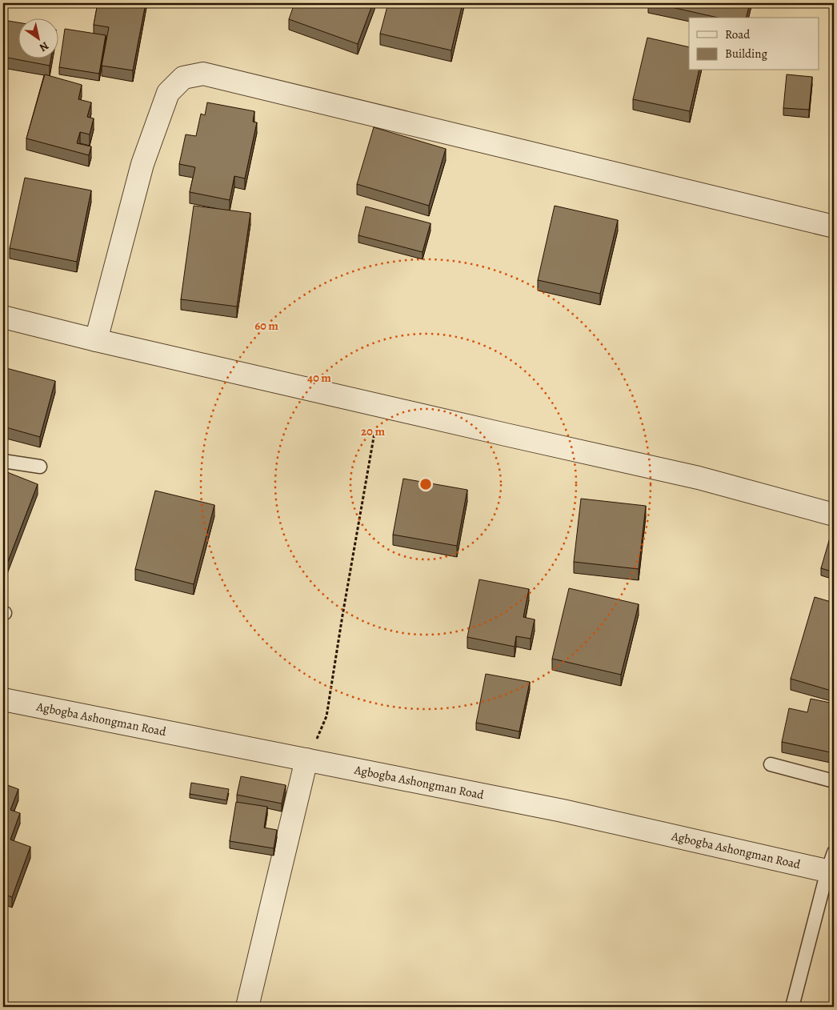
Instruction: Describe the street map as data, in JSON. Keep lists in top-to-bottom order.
{
  "streets": {
    "street": ["Agbogba Ashongman Road"]
  },
  "legend": ["Road", "Building"],
  "north": "bottom right",
  "rings": ["60 m", "40 m", "20 m"]
}
